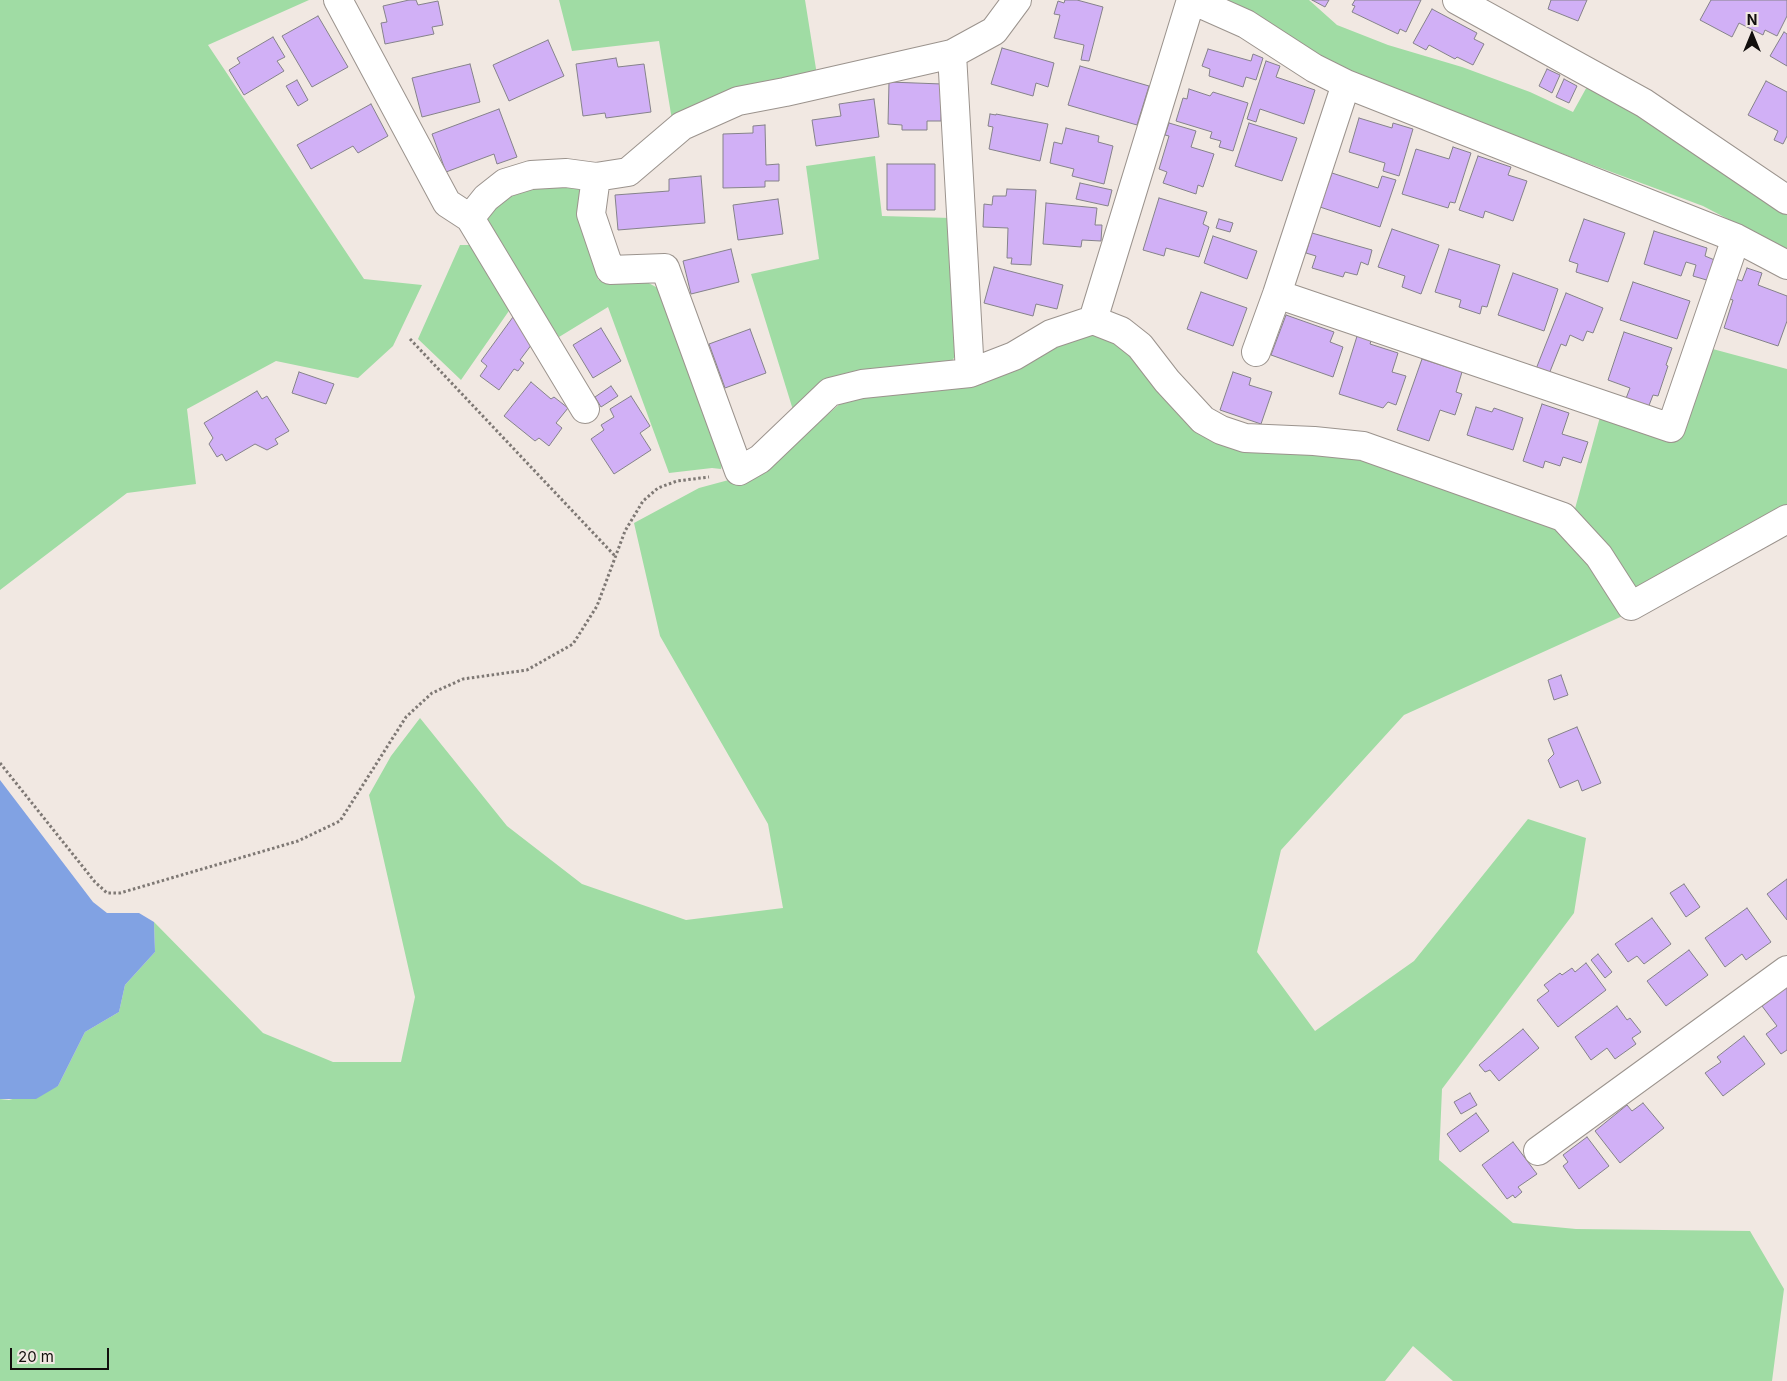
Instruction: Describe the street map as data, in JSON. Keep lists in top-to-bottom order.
{
  "scale_bar": "20 m",
  "north": "top"
}
